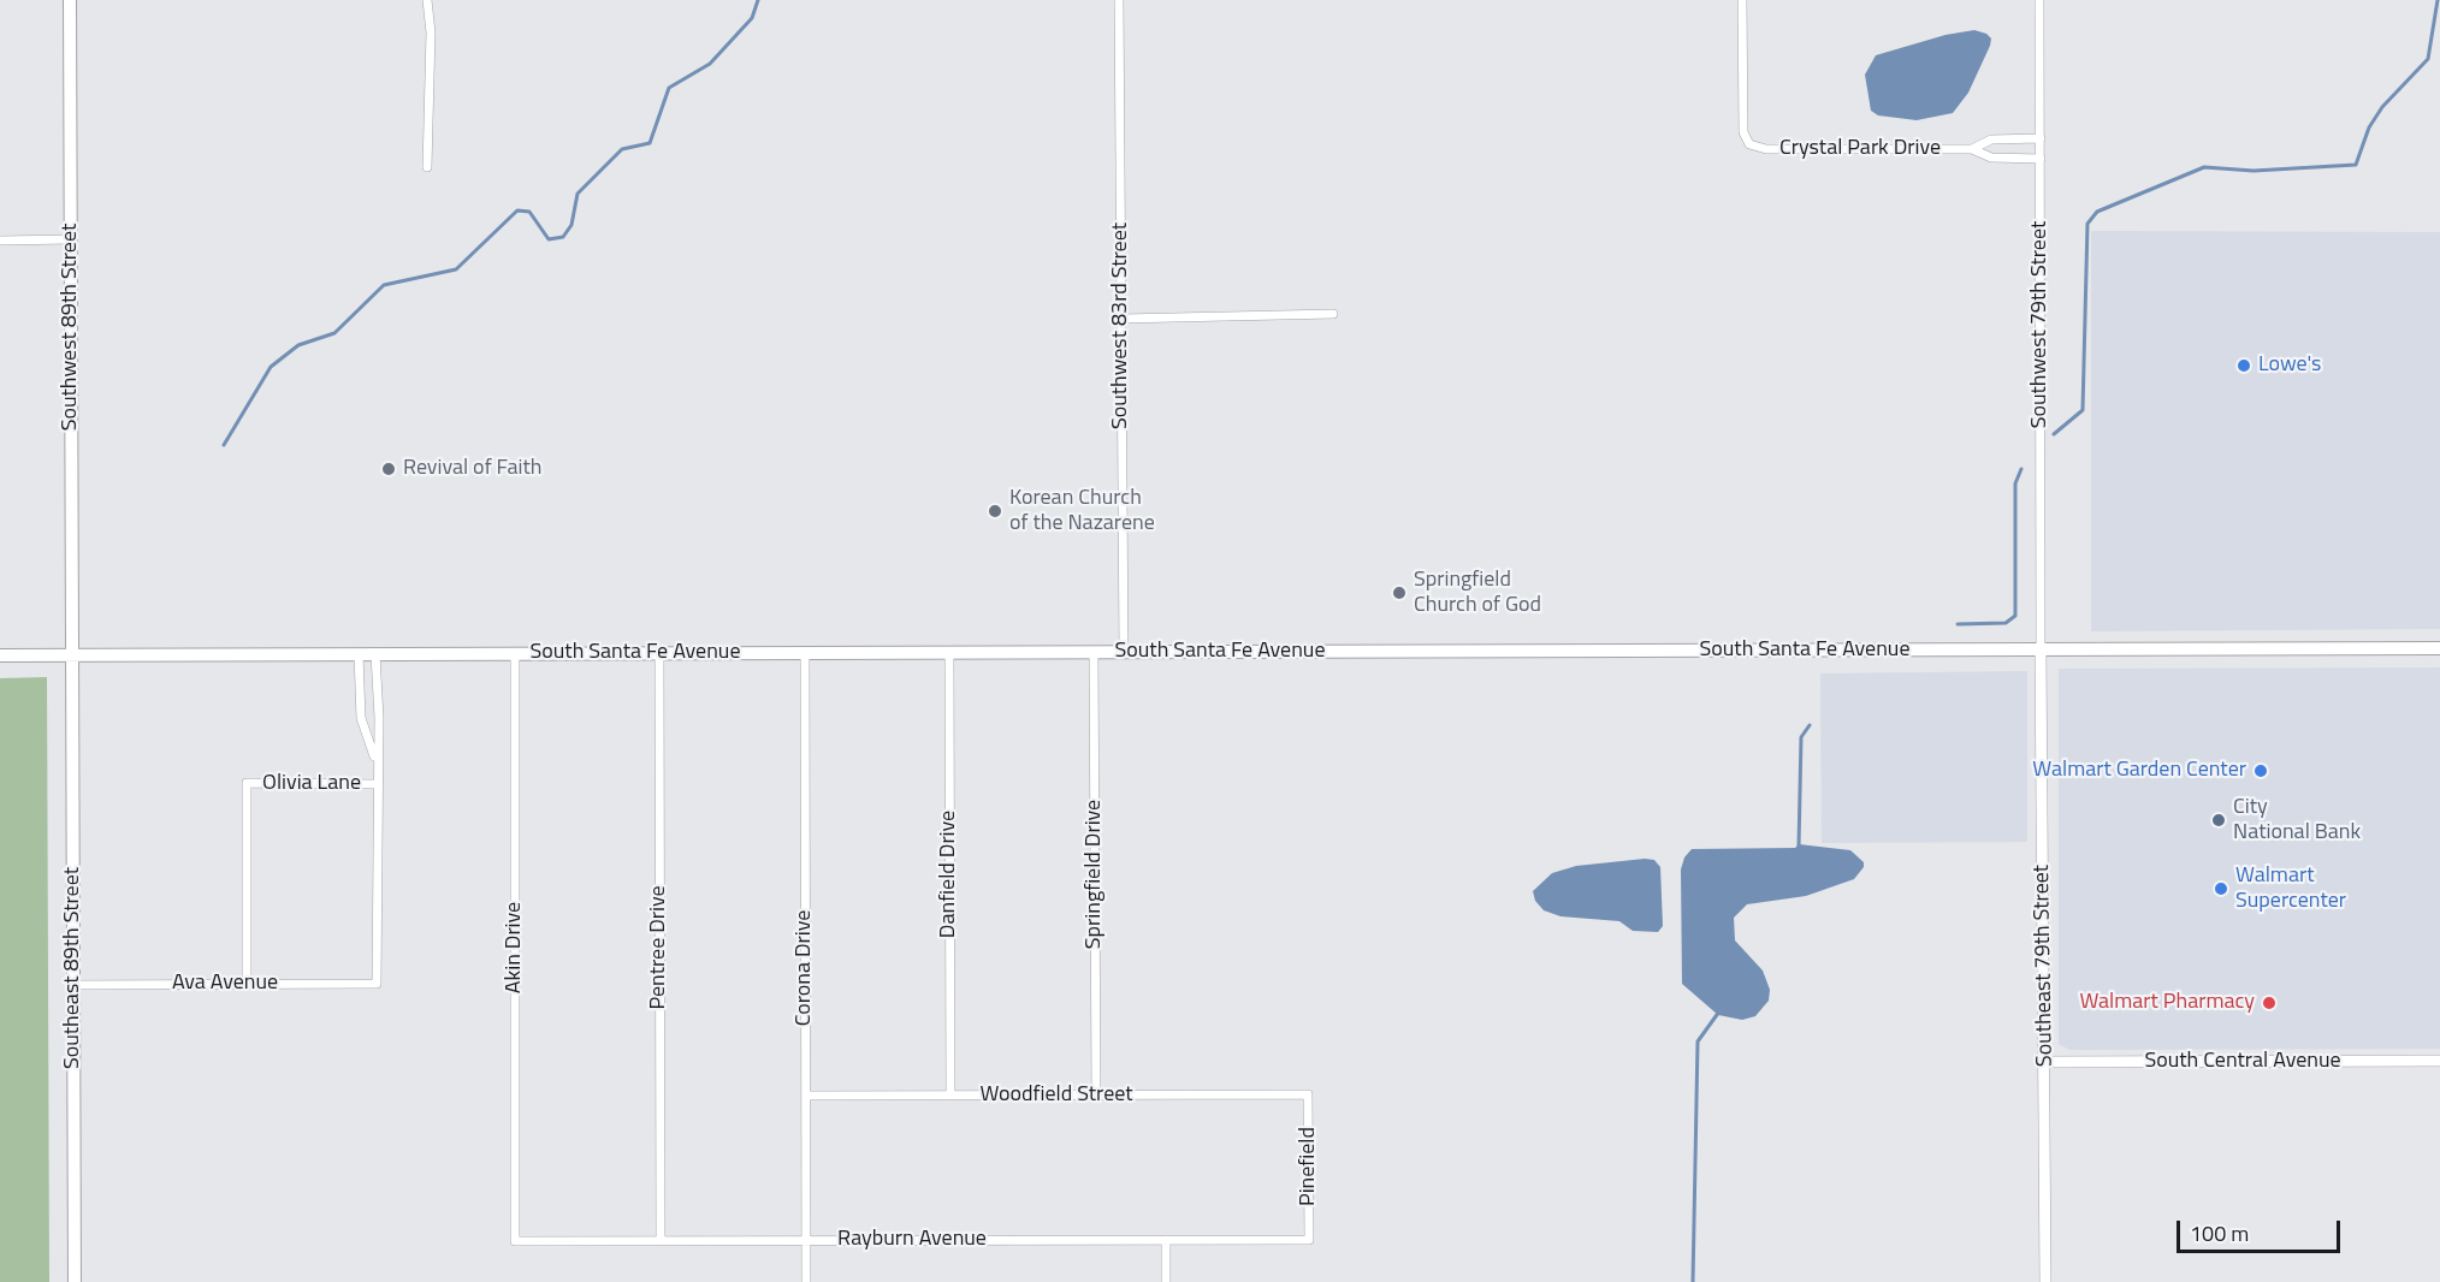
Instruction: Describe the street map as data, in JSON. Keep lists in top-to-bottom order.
{
  "streets": {
    "main road": ["Southwest 89th Street", "South Santa Fe Avenue", "Southeast 89th Street"],
    "street": [
      "Crystal Park Drive",
      "Southwest 79th Street",
      "Southwest 83rd Street",
      "Olivia Lane",
      "Danfield Drive",
      "Springfield Drive",
      "Akin Drive",
      "Pentree Drive",
      "Southeast 79th Street",
      "Corona Drive",
      "Ava Avenue",
      "South Central Avenue",
      "Woodfield Street",
      "Pinefield",
      "Rayburn Avenue"
    ]
  },
  "crossings": [
    ["Crystal Park Drive", "Southwest 79th Street"],
    ["Southwest 79th Street", "South Santa Fe Avenue"],
    ["Southwest 79th Street", "Southeast 79th Street"],
    ["Southwest 83rd Street", "South Santa Fe Avenue"],
    ["Southwest 89th Street", "South Santa Fe Avenue"],
    ["Southwest 89th Street", "Southeast 89th Street"],
    ["South Santa Fe Avenue", "Danfield Drive"],
    ["South Santa Fe Avenue", "Springfield Drive"],
    ["South Santa Fe Avenue", "Akin Drive"],
    ["South Santa Fe Avenue", "Pentree Drive"],
    ["South Santa Fe Avenue", "Southeast 79th Street"],
    ["South Santa Fe Avenue", "Southeast 89th Street"],
    ["South Santa Fe Avenue", "Corona Drive"],
    ["Olivia Lane", "Ava Avenue"],
    ["Danfield Drive", "Woodfield Street"],
    ["Springfield Drive", "Woodfield Street"],
    ["Akin Drive", "Rayburn Avenue"],
    ["Pentree Drive", "Rayburn Avenue"],
    ["Southeast 79th Street", "South Central Avenue"],
    ["Southeast 89th Street", "Ava Avenue"],
    ["Corona Drive", "Woodfield Street"],
    ["Corona Drive", "Rayburn Avenue"],
    ["Woodfield Street", "Pinefield"],
    ["Pinefield", "Rayburn Avenue"]
  ],
  "places": [
    "Lowe's",
    "Revival of Faith",
    "Korean Church of the Nazarene",
    "Springfield Church of God",
    "Walmart Garden Center",
    "City National Bank",
    "Walmart Supercenter",
    "Walmart Pharmacy"
  ],
  "scale_bar": "100 m"
}
